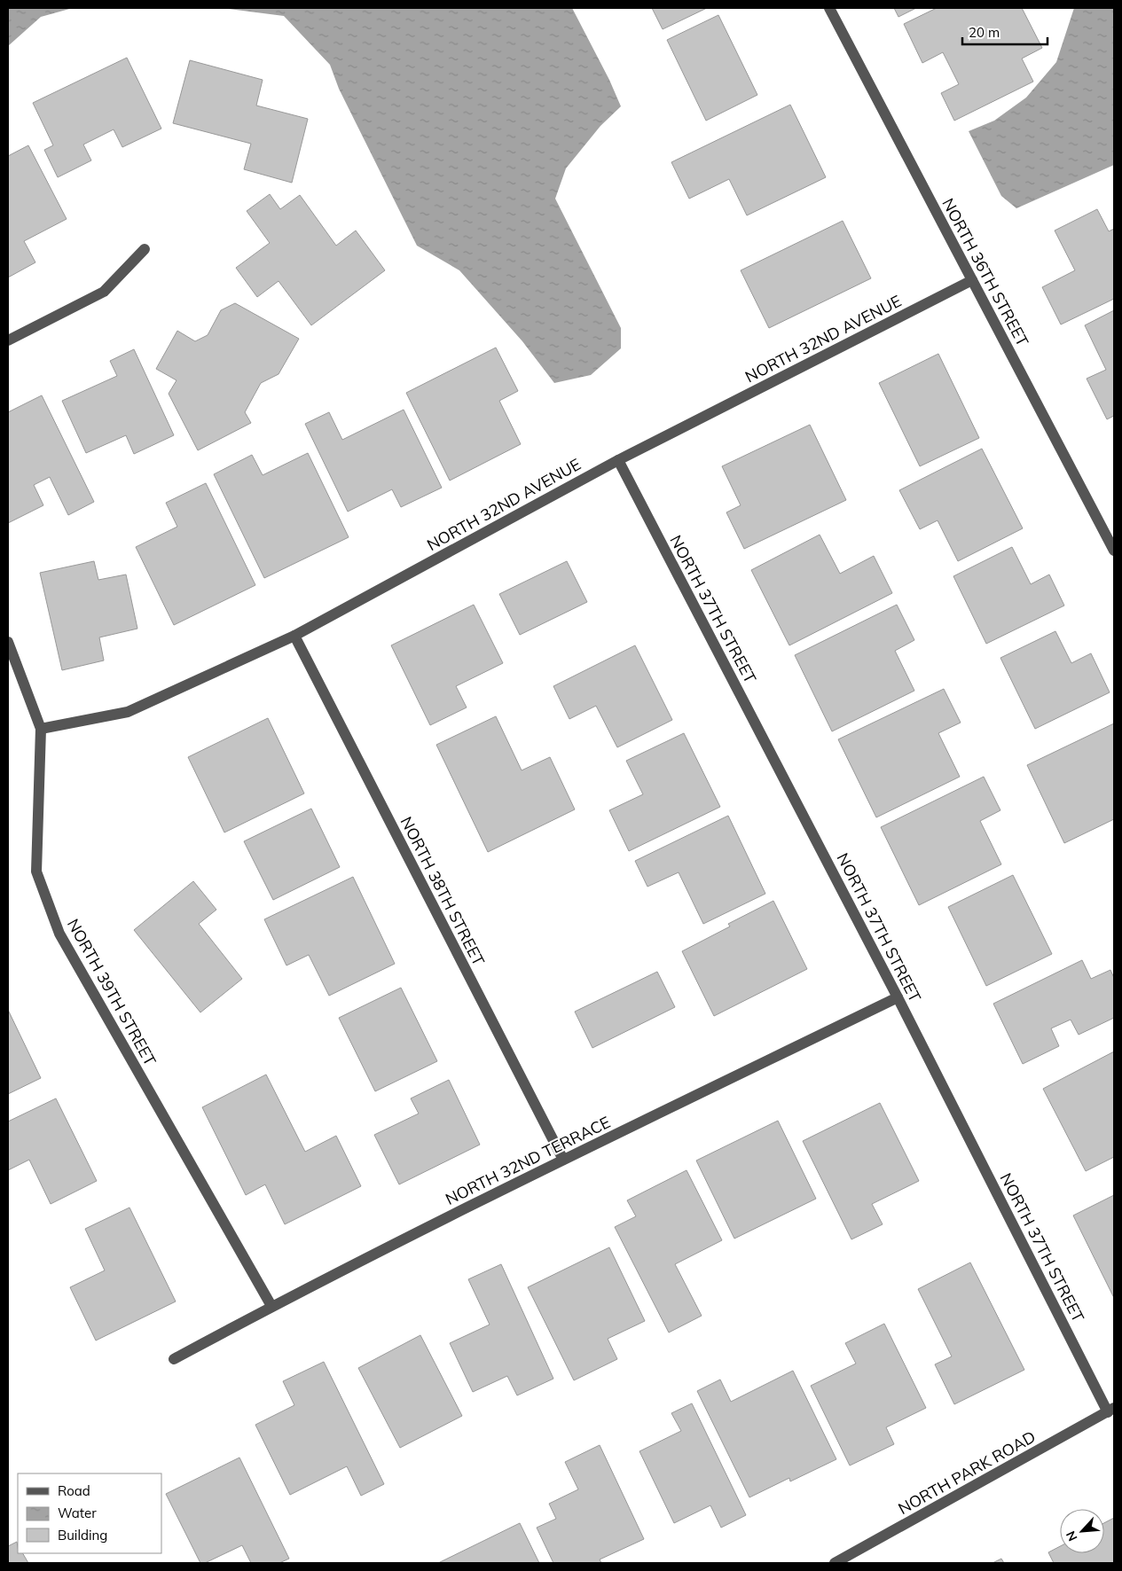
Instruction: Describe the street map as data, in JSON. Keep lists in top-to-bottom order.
{
  "streets": {
    "street": [
      "NORTH 36TH STREET",
      "NORTH 32ND AVENUE",
      "NORTH 37TH STREET",
      "NORTH 38TH STREET",
      "NORTH 39TH STREET",
      "NORTH 32ND TERRACE",
      "NORTH PARK ROAD"
    ]
  },
  "crossings": [
    ["NORTH 36TH STREET", "NORTH 32ND AVENUE"],
    ["NORTH 32ND AVENUE", "NORTH 37TH STREET"],
    ["NORTH 32ND AVENUE", "NORTH 38TH STREET"],
    ["NORTH 32ND AVENUE", "NORTH 39TH STREET"],
    ["NORTH 37TH STREET", "NORTH 32ND TERRACE"],
    ["NORTH 37TH STREET", "NORTH PARK ROAD"],
    ["NORTH 38TH STREET", "NORTH 32ND TERRACE"],
    ["NORTH 39TH STREET", "NORTH 32ND TERRACE"]
  ],
  "legend": ["Road", "Water", "Building"],
  "scale_bar": "20 m",
  "north": "bottom left"
}
